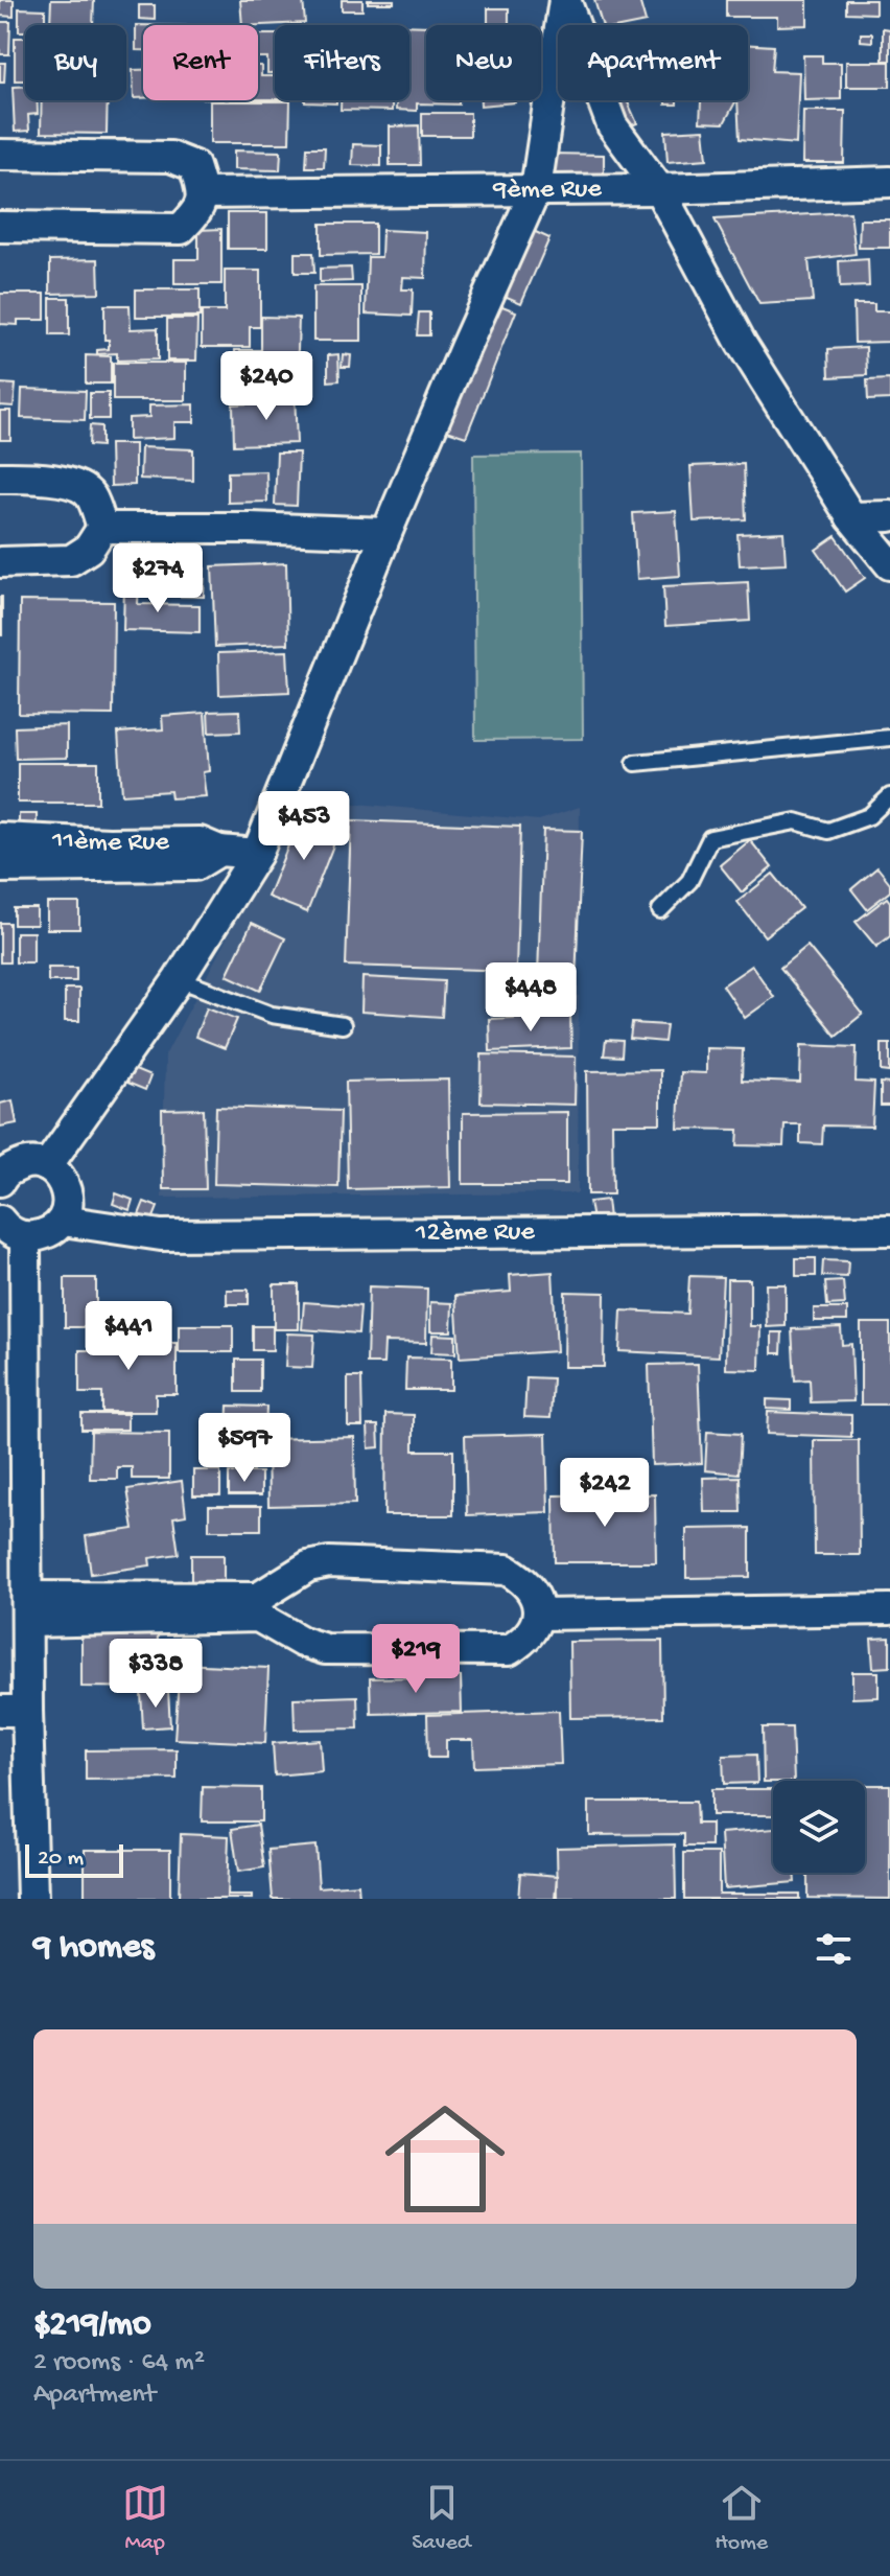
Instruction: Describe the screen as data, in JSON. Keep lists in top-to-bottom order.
{
  "streets": {
    "street": ["9ème Rue", "11ème Rue", "12ème Rue"]
  },
  "scale_bar": "20 m",
  "page": {
    "chip": [
      "Buy",
      "Rent",
      "Filters",
      "New",
      "Apartment"
    ],
    "price": [
      "$240",
      "$274",
      "$453",
      "$448",
      "$441",
      "$597",
      "$242",
      "$219",
      "$338"
    ],
    "scale": "20 m",
    "heading": "9 homes",
    "list": [
      {
        "name": "$219/mo",
        "note": "2 rooms · 64 m² · Apartment"
      }
    ],
    "tabs": ["Map", "Saved", "Home"]
  }
}
